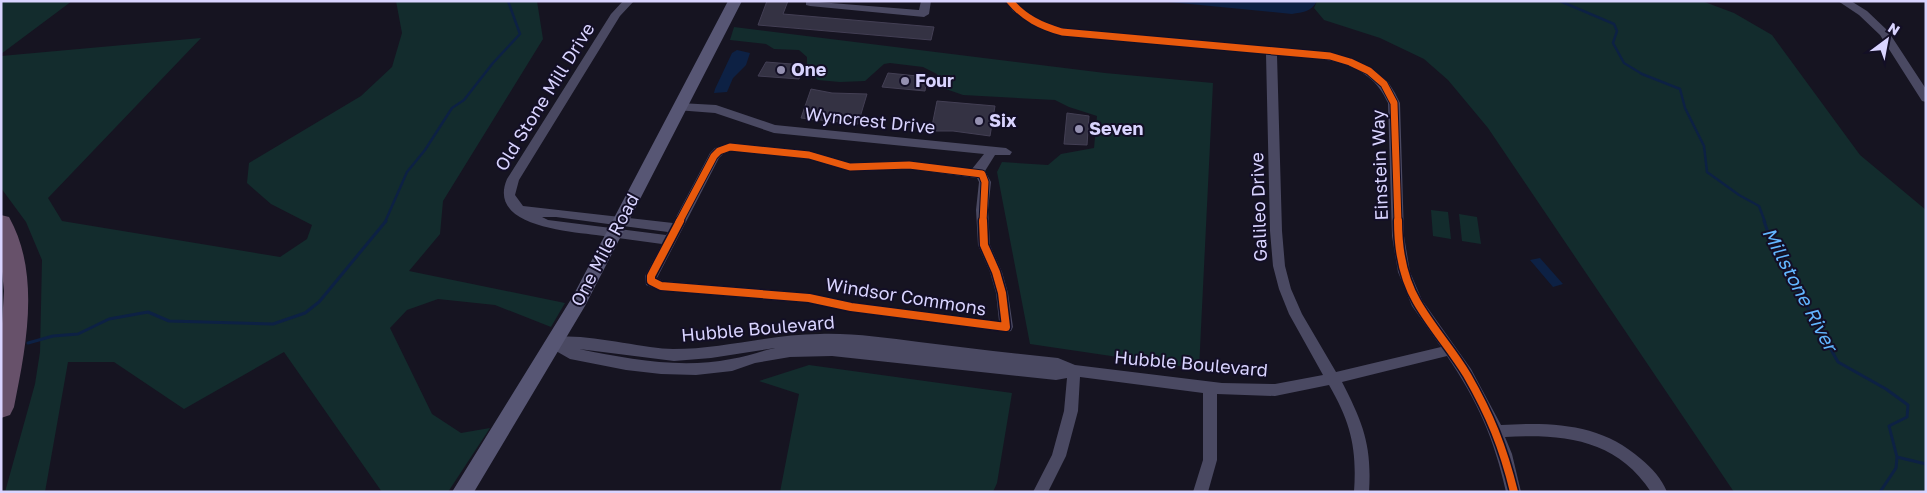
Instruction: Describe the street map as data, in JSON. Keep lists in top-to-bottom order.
{
  "streets": {
    "street": [
      "Old Stone Mill Drive",
      "Wyncrest Drive",
      "Einstein Way",
      "Galileo Drive",
      "One Mile Road",
      "Windsor Commons",
      "Hubble Boulevard"
    ]
  },
  "crossings": [
    ["Old Stone Mill Drive", "One Mile Road"],
    ["Wyncrest Drive", "One Mile Road"],
    ["Einstein Way", "Galileo Drive"],
    ["Einstein Way", "Hubble Boulevard"],
    ["Galileo Drive", "Hubble Boulevard"],
    ["One Mile Road", "Hubble Boulevard"]
  ],
  "water": ["Millstone River"],
  "places": [
    "One",
    "Four",
    "Six",
    "Seven"
  ],
  "north": "top right"
}
